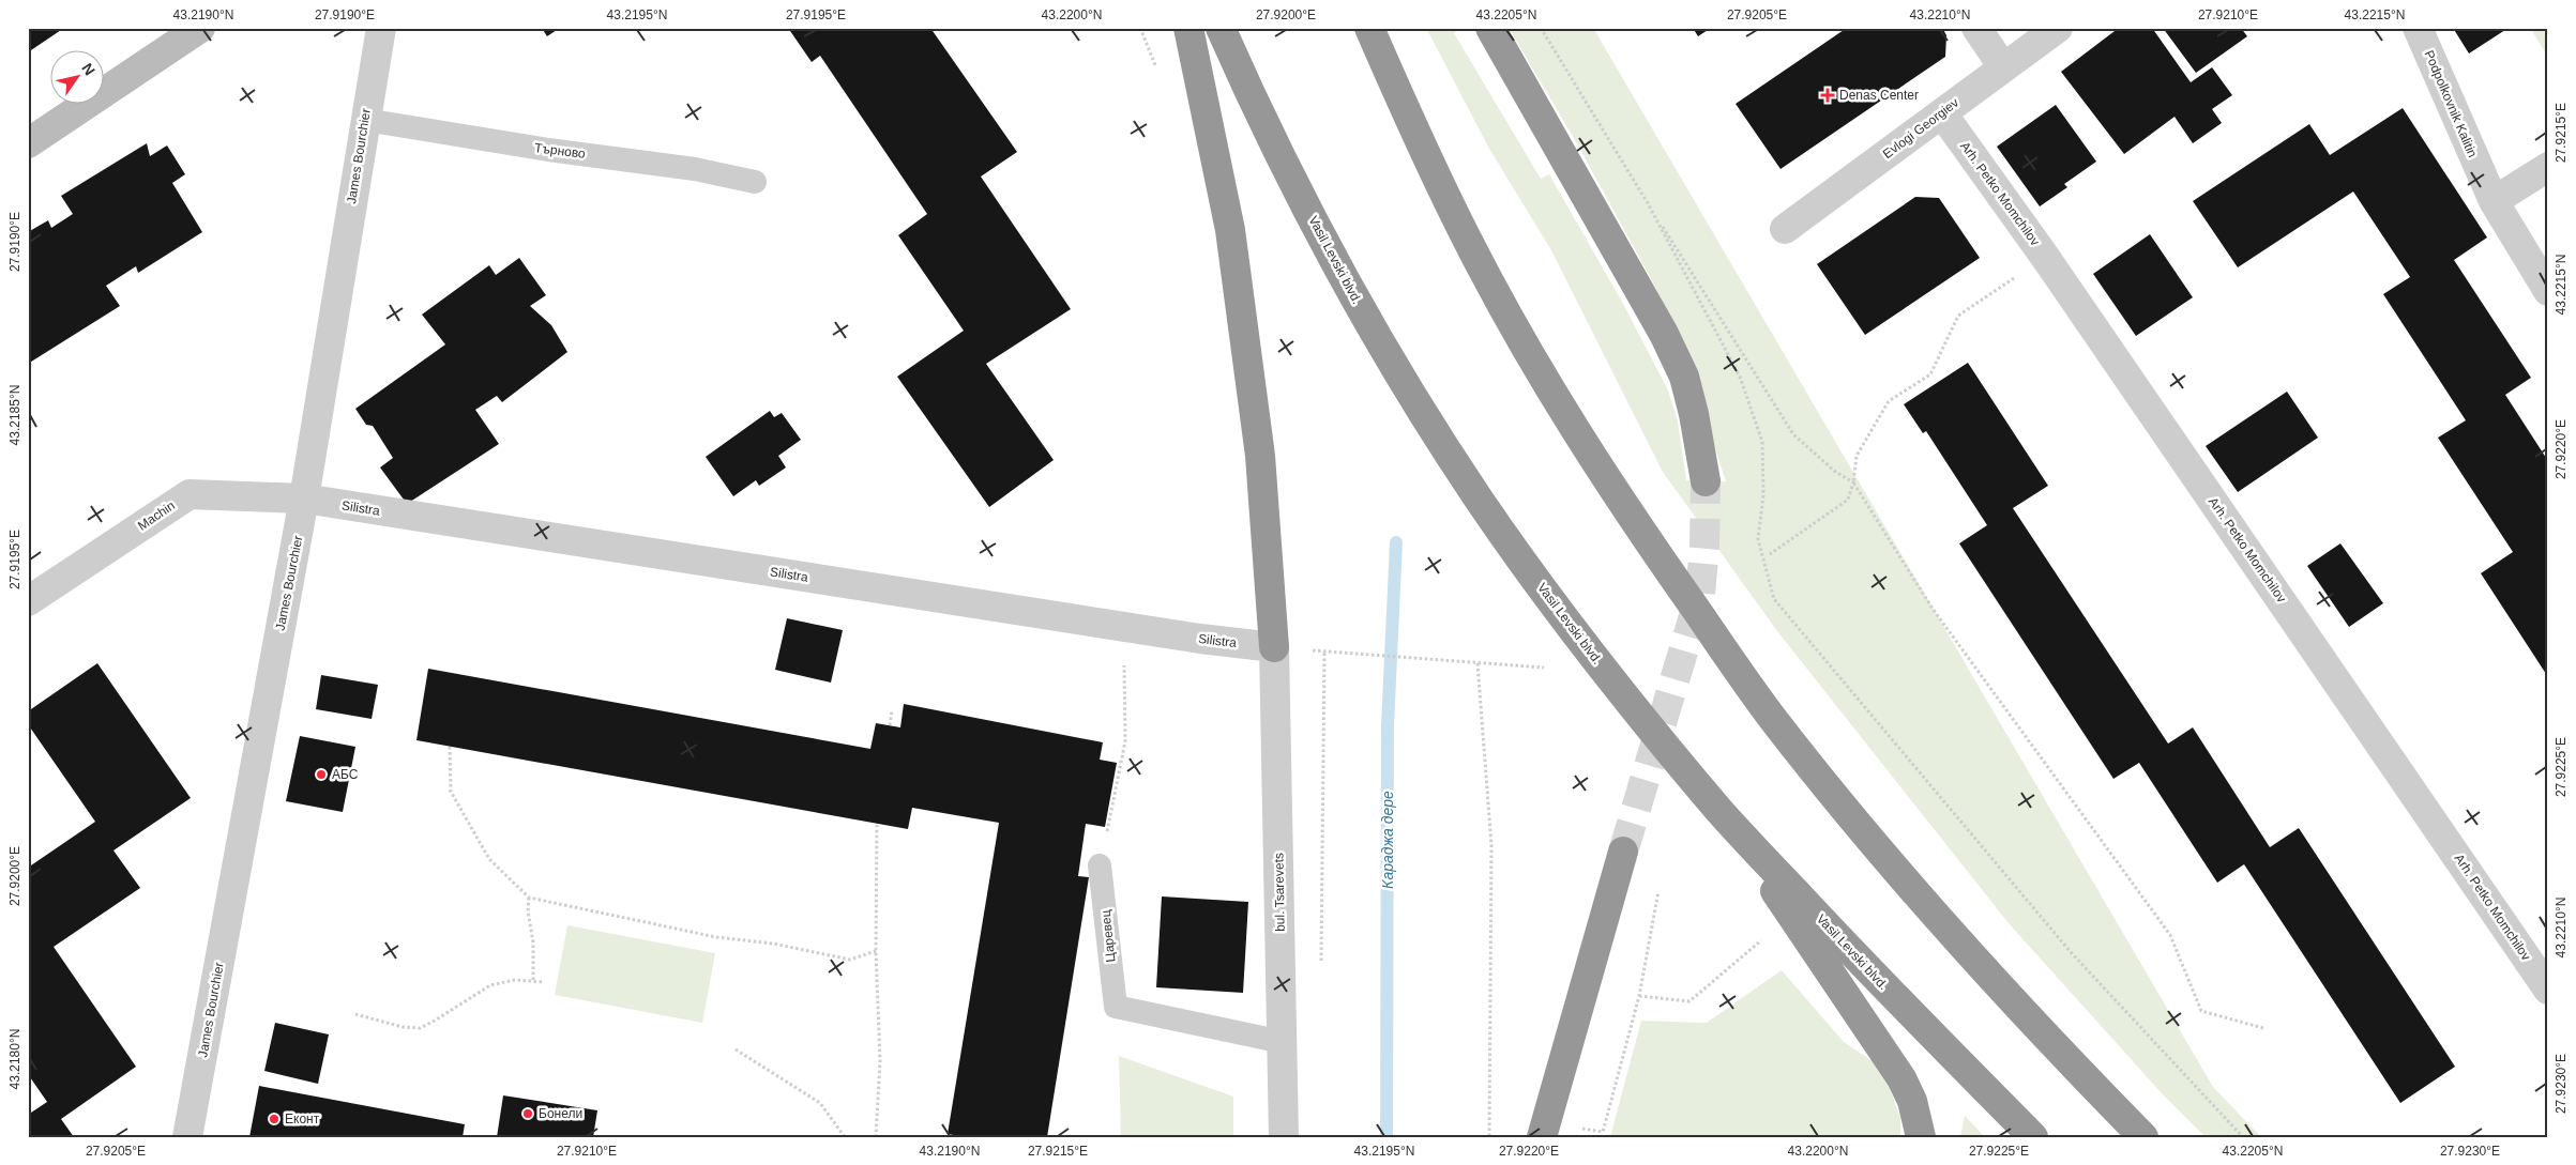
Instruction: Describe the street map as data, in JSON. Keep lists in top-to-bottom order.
{
  "streets": {
    "highway": ["Vasil Levski blvd."],
    "street": [
      "Podpolkovnik Kalitin",
      "Evlogi Georgiev",
      "James Bourchier",
      "Arh. Petko Momchilov",
      "Silistra",
      "Machin",
      "bul. Tsarevets"
    ],
    "lane": ["Търново", "Царевец"]
  },
  "crossings": [
    ["Evlogi Georgiev", "Arh. Petko Momchilov"],
    ["Търново", "James Bourchier"],
    ["James Bourchier", "Silistra"],
    ["James Bourchier", "Machin"],
    ["Silistra", "Machin"],
    ["Silistra", "bul. Tsarevets"],
    ["bul. Tsarevets", "Царевец"]
  ],
  "water": ["Караджа дере"],
  "places": {
    "health": ["Denas Center"],
    "other": ["АБС", "Бонели", "Еконт"]
  },
  "north": "top right",
  "coordinates": [
    "43.2190°N",
    "27.9190°E",
    "43.2195°N",
    "27.9195°E",
    "43.2200°N",
    "27.9200°E",
    "43.2205°N",
    "27.9205°E",
    "43.2210°N",
    "27.9210°E",
    "43.2215°N",
    "27.9215°E",
    "43.2185°N",
    "27.9220°E",
    "27.9225°E",
    "43.2180°N",
    "27.9230°E"
  ]
}
